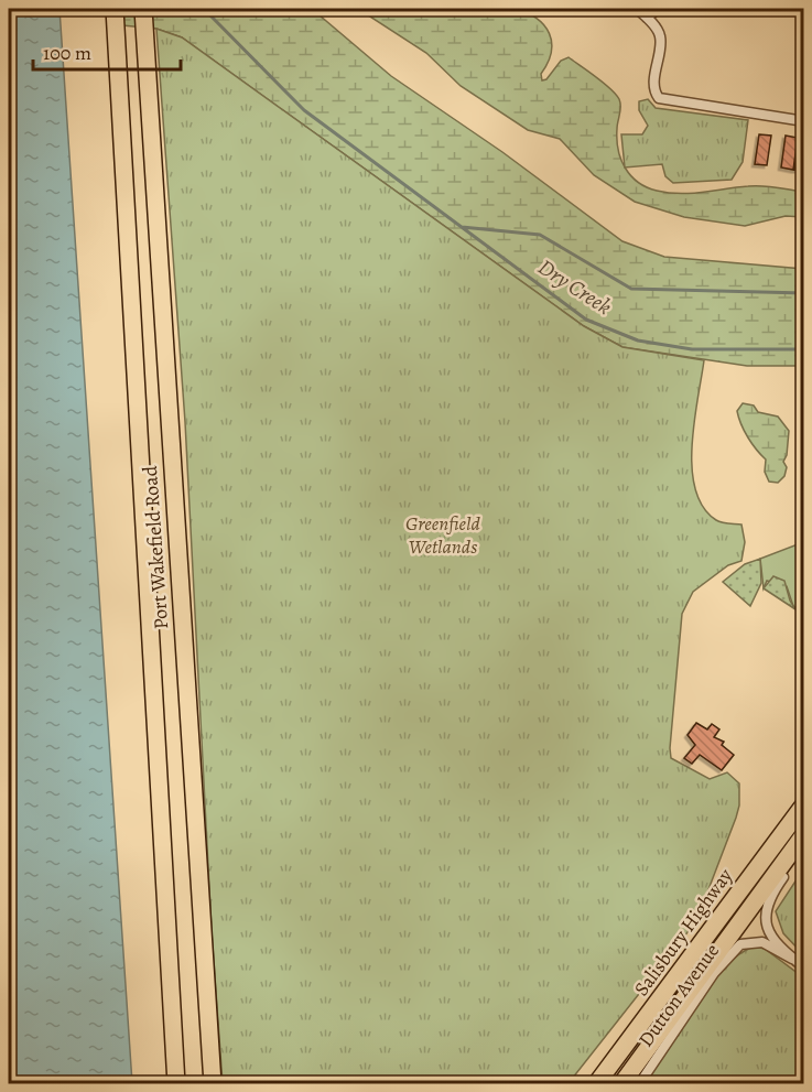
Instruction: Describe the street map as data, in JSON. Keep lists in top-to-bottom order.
{
  "streets": {
    "highway": ["Port Wakefield Road", "Salisbury Highway"],
    "street": ["Dutton Avenue"]
  },
  "water": ["Dry Creek"],
  "parks": ["Greenfield Wetlands"],
  "scale_bar": "100 m"
}
